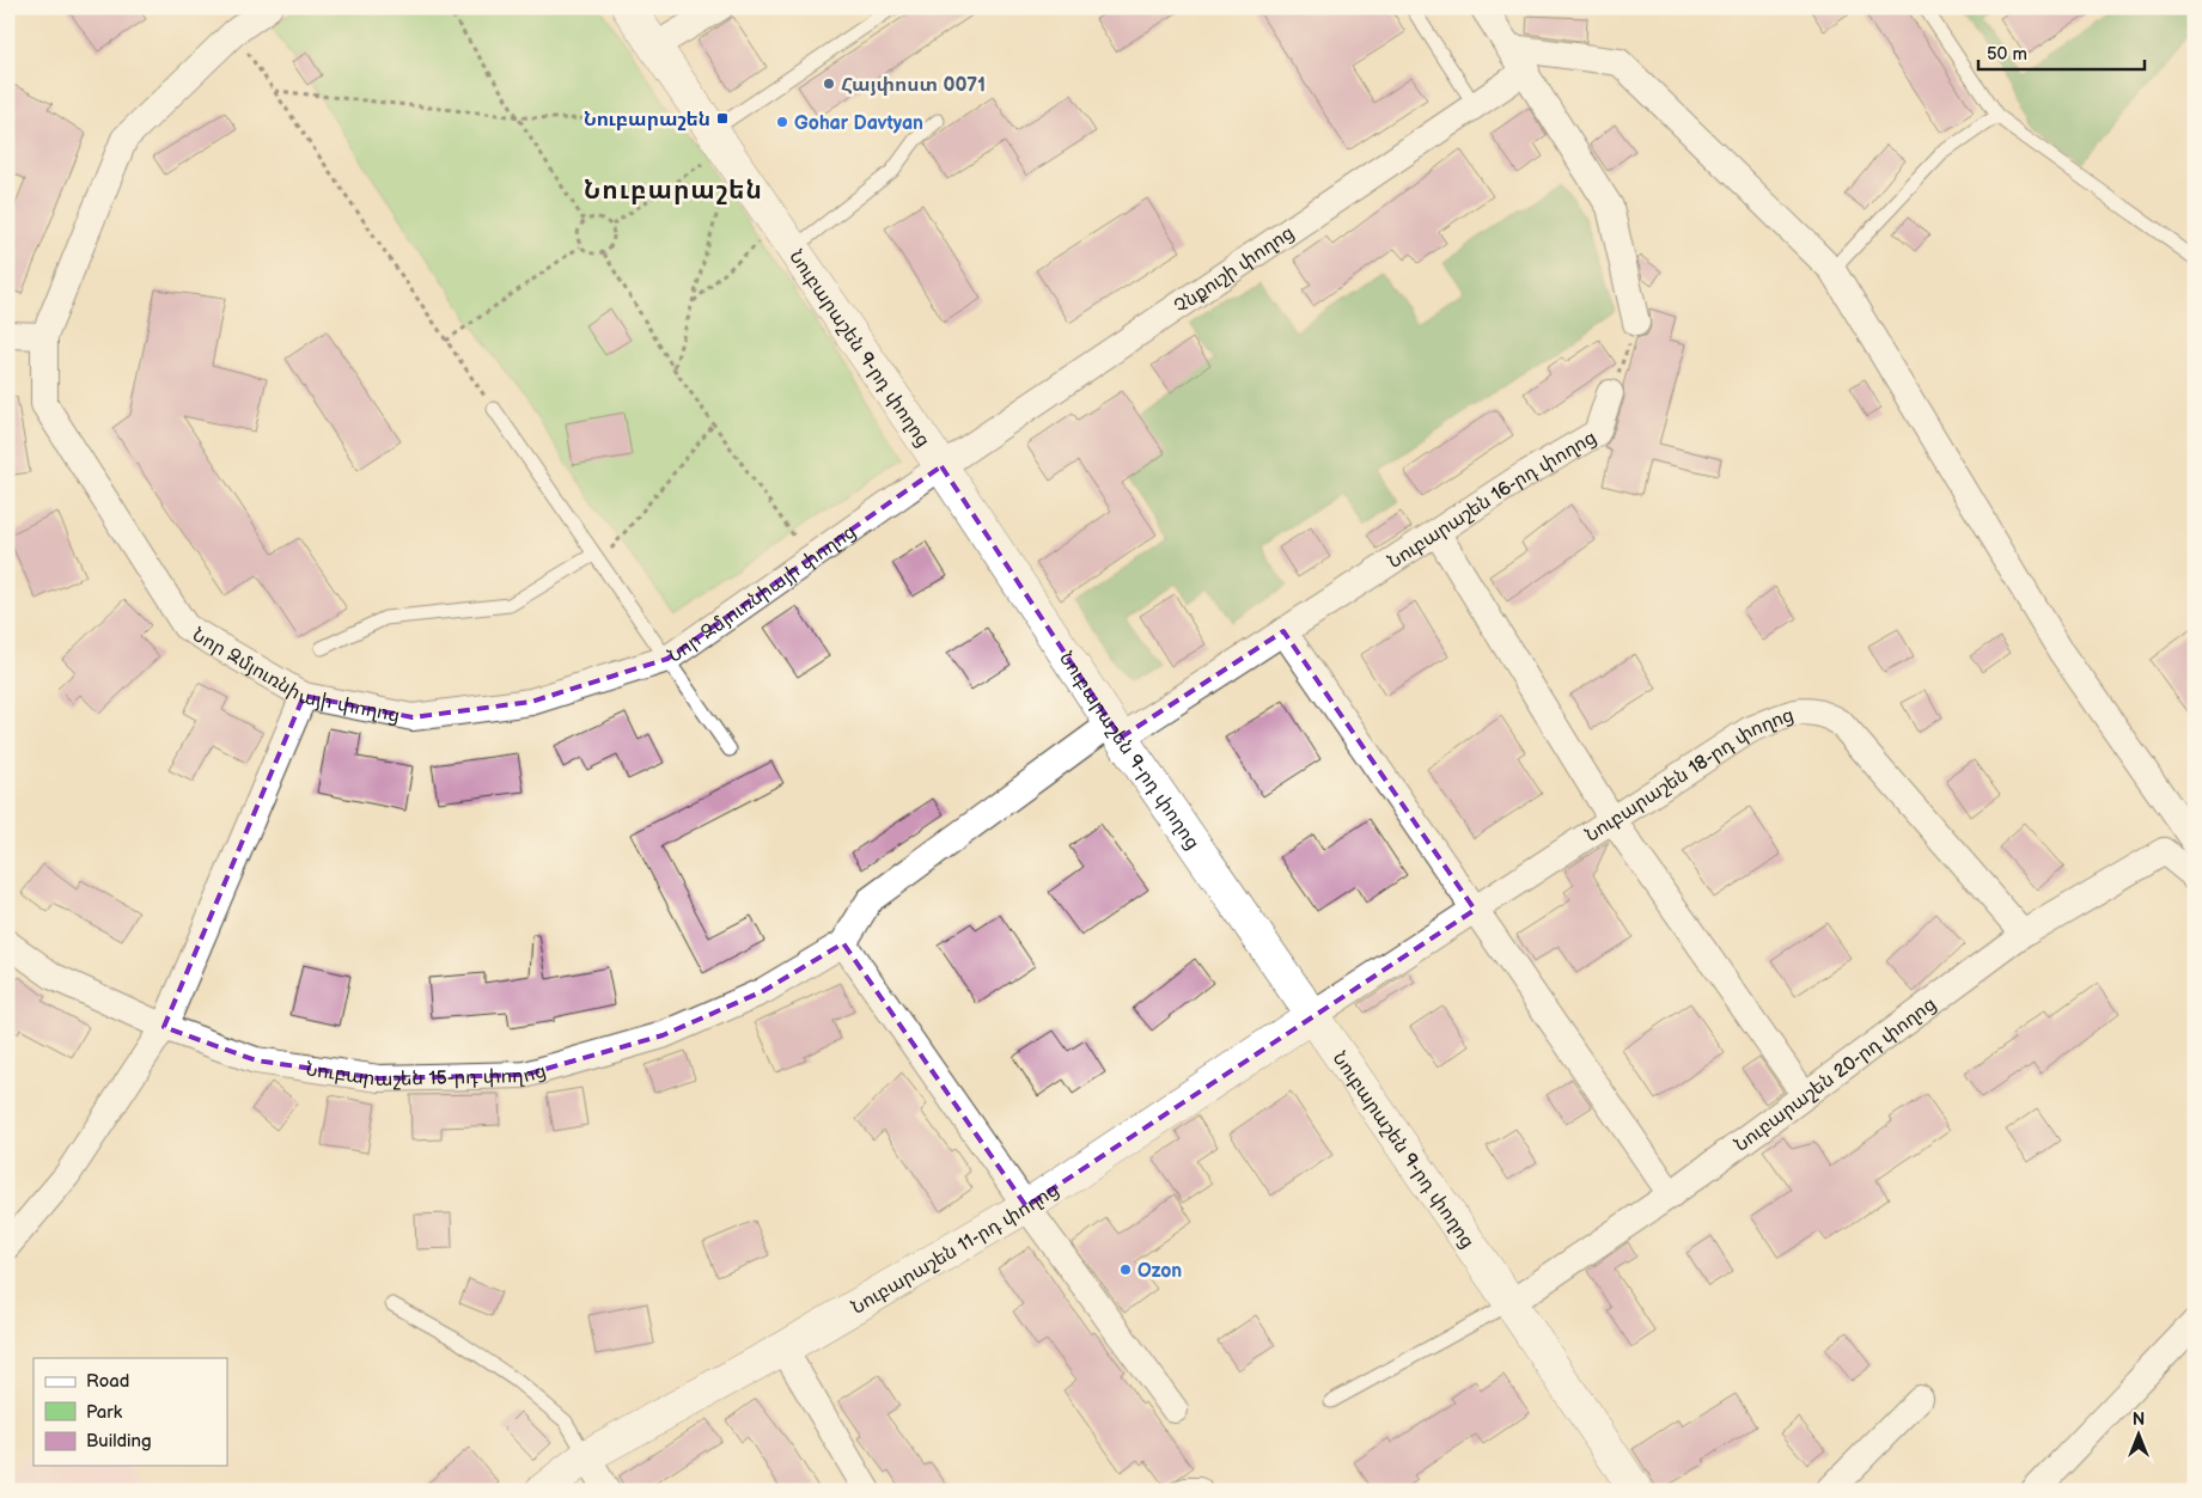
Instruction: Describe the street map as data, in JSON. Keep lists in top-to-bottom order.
{
  "streets": {
    "main road": ["Նուբարաշեն 9-րդ փողոց", "Նուբարաշեն 11-րդ փողոց"],
    "street": [
      "Չնքուշի փողոց",
      "Նուբարաշեն 16-րդ փողոց",
      "Նոր Զմյուռնիայի փողոց",
      "Նուբարաշեն 18-րդ փողոց",
      "Նուբարաշեն 15-րդ փողոց",
      "Նուբարաշեն 20-րդ փողոց"
    ]
  },
  "crossings": [
    ["Չնքուշի փողոց", "Նուբարաշեն 9-րդ փողոց"],
    ["Չնքուշի փողոց", "Նոր Զմյուռնիայի փողոց"],
    ["Նուբարաշեն 9-րդ փողոց", "Նուբարաշեն 16-րդ փողոց"],
    ["Նուբարաշեն 9-րդ փողոց", "Նոր Զմյուռնիայի փողոց"],
    ["Նուբարաշեն 9-րդ փողոց", "Նուբարաշեն 18-րդ փողոց"],
    ["Նուբարաշեն 9-րդ փողոց", "Նուբարաշեն 20-րդ փողոց"],
    ["Նուբարաշեն 9-րդ փողոց", "Նուբարաշեն 11-րդ փողոց"],
    ["Նուբարաշեն 16-րդ փողոց", "Նուբարաշեն 15-րդ փողոց"],
    ["Նուբարաշեն 18-րդ փողոց", "Նուբարաշեն 20-րդ փողոց"],
    ["Նուբարաշեն 18-րդ փողոց", "Նուբարաշեն 11-րդ փողոց"]
  ],
  "districts": ["Նուբարաշեն"],
  "places": {
    "other": ["Հայփոստ 0071", "Gohar Davtyan", "Ozon"],
    "transit": ["Նուբարաշեն"]
  },
  "legend": ["Road", "Park", "Building"],
  "scale_bar": "50 m",
  "north": "top"
}
